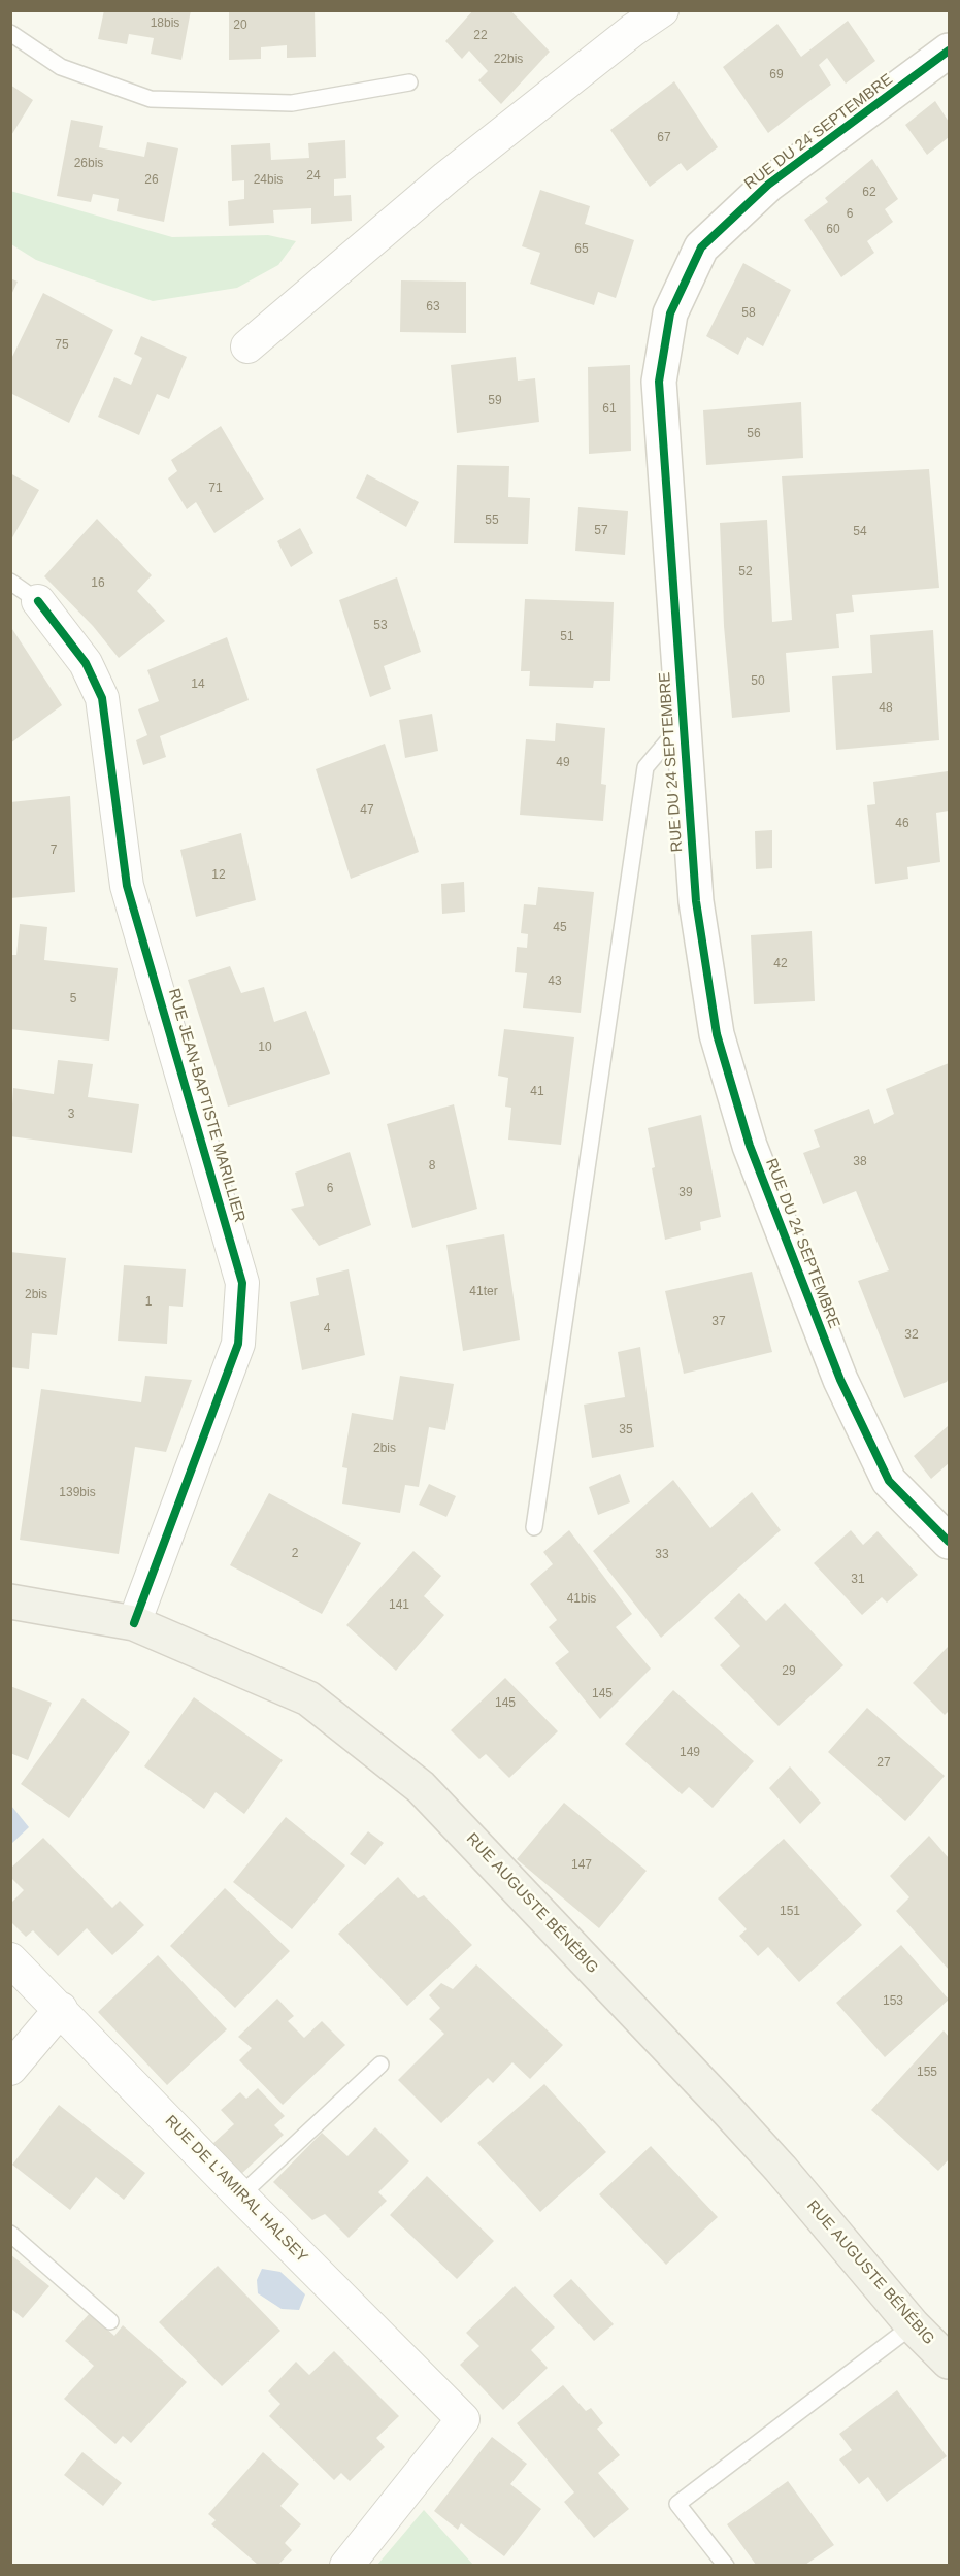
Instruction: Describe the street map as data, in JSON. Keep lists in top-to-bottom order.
{
  "streets": {
    "main road": ["RUE AUGUSTE BÉNÉBIG"],
    "street": ["RUE DU 24 SEPTEMBRE", "RUE JEAN-BAPTISTE MARILLIER", "RUE DE L'AMIRAL HALSEY"]
  },
  "crossings": [
    ["RUE JEAN-BAPTISTE MARILLIER", "RUE AUGUSTE BÉNÉBIG"]
  ],
  "house_numbers": [
    "18bis",
    "20",
    "22",
    "22bis",
    "69",
    "67",
    "26bis",
    "24",
    "26",
    "24bis",
    "62",
    "6",
    "60",
    "65",
    "63",
    "58",
    "75",
    "59",
    "61",
    "56",
    "71",
    "55",
    "57",
    "54",
    "52",
    "16",
    "53",
    "51",
    "50",
    "14",
    "48",
    "49",
    "47",
    "46",
    "7",
    "12",
    "45",
    "42",
    "43",
    "5",
    "10",
    "41",
    "3",
    "38",
    "8",
    "6",
    "39",
    "41ter",
    "2bis",
    "1",
    "37",
    "4",
    "32",
    "35",
    "2bis",
    "139bis",
    "2",
    "33",
    "31",
    "41bis",
    "141",
    "29",
    "145",
    "145",
    "149",
    "27",
    "147",
    "151",
    "153",
    "155"
  ]
}
